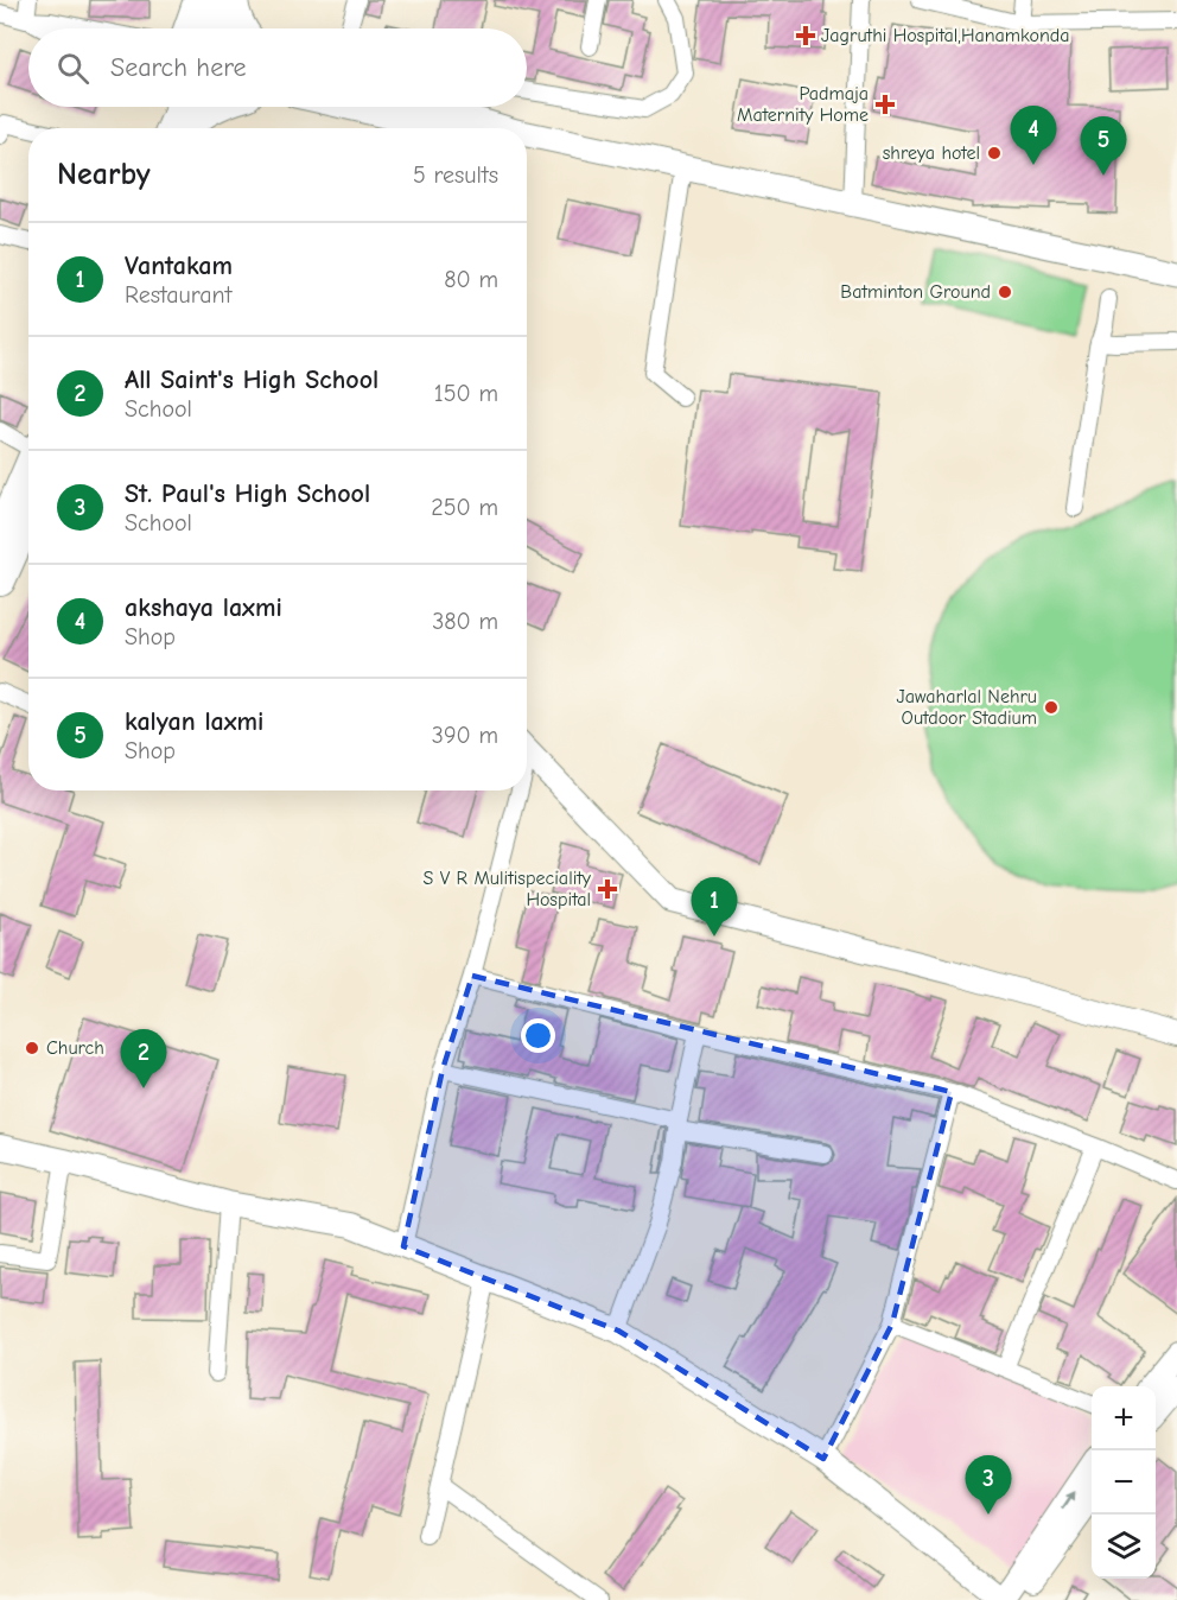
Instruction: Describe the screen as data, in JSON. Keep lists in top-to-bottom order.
{
  "places": {
    "health": ["Jagruthi Hospital,Hanamkonda", "Padmaja Maternity Home", "S V R Mulitispeciality Hospital"],
    "other": [
      "shreya hotel",
      "Batminton Ground",
      "Jawaharlal Nehru Outdoor Stadium",
      "Church"
    ]
  },
  "page": {
    "search": "Search here",
    "pins": [
      "4",
      "5",
      "1",
      "2",
      "3"
    ],
    "heading": ["Nearby", "5 results"],
    "list": [
      {
        "mark": "1",
        "name": "Vantakam",
        "note": "Restaurant",
        "value": "80 m"
      },
      {
        "mark": "2",
        "name": "All Saint's High School",
        "note": "School",
        "value": "150 m"
      },
      {
        "mark": "3",
        "name": "St. Paul's High School",
        "note": "School",
        "value": "250 m"
      },
      {
        "mark": "4",
        "name": "akshaya laxmi",
        "note": "Shop",
        "value": "380 m"
      },
      {
        "mark": "5",
        "name": "kalyan laxmi",
        "note": "Shop",
        "value": "390 m"
      }
    ],
    "map_buttons": ["+", "−"]
  }
}
